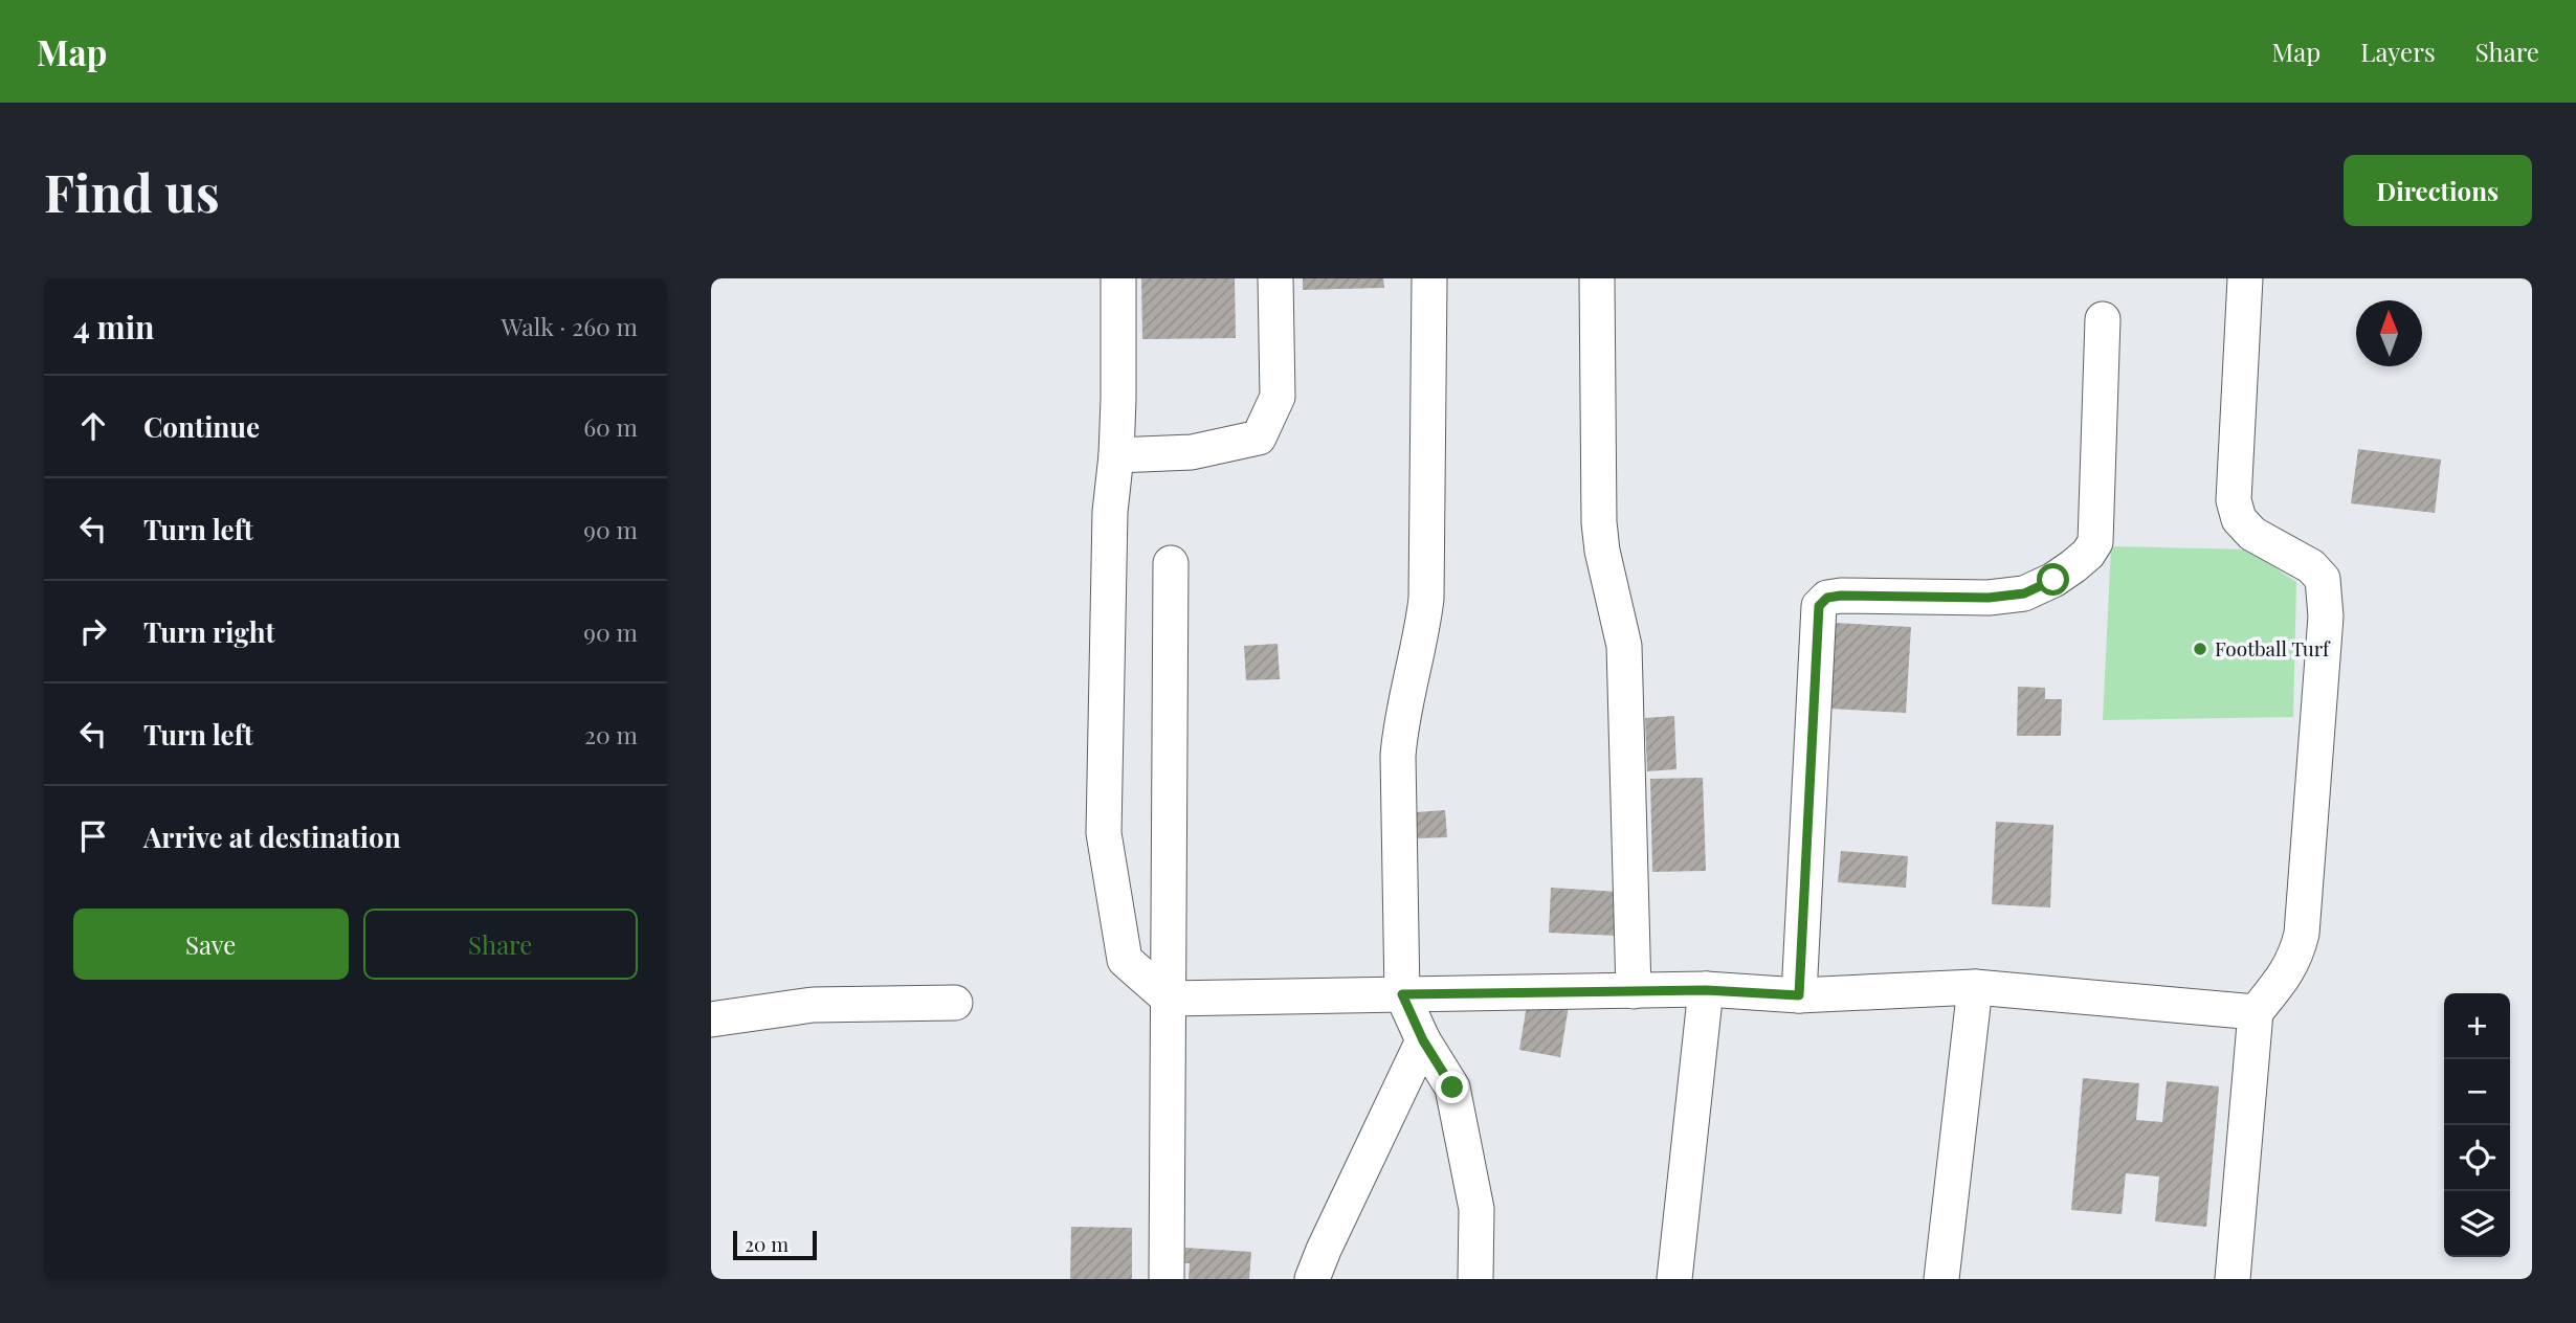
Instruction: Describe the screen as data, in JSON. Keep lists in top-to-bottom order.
{
  "places": ["Football Turf"],
  "scale_bar": "20 m",
  "north": "top",
  "page": {
    "header": "Map",
    "nav": ["Map", "Layers", "Share"],
    "buttons": [
      "Directions",
      ["Save", "Share"]
    ],
    "title": "Find us",
    "heading": ["4 min", "Walk · 260 m"],
    "list": [
      ["Continue", "60 m"],
      ["Turn left", "90 m"],
      ["Turn right", "90 m"],
      ["Turn left", "20 m"],
      "Arrive at destination"
    ],
    "map_buttons": ["+", "−"],
    "scale": "20 m"
  }
}
